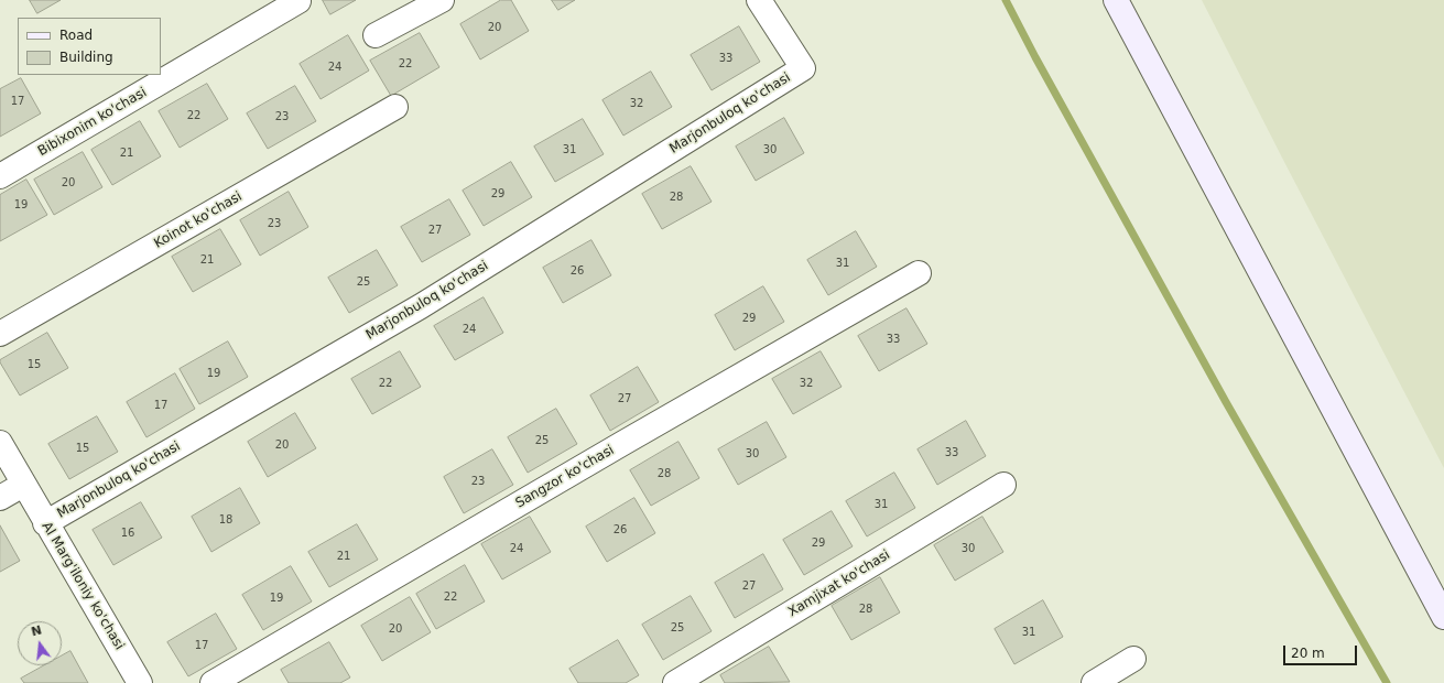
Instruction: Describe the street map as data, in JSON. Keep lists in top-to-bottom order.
{
  "streets": {
    "street": [
      "Marjonbuloq ko'chasi",
      "Bibixonim ko'chasi",
      "Koinot ko'chasi",
      "Sangzor ko'chasi",
      "Xamjixat ko'chasi",
      "Al Marg'iloniy ko'chasi"
    ]
  },
  "crossings": [
    ["Marjonbuloq ko'chasi", "Al Marg'iloniy ko'chasi"]
  ],
  "house_numbers": [
    "20",
    "33",
    "22",
    "24",
    "17",
    "32",
    "22",
    "23",
    "31",
    "30",
    "21",
    "20",
    "29",
    "28",
    "19",
    "23",
    "27",
    "21",
    "31",
    "26",
    "25",
    "29",
    "24",
    "33",
    "15",
    "19",
    "22",
    "32",
    "27",
    "17",
    "25",
    "20",
    "15",
    "33",
    "30",
    "28",
    "23",
    "31",
    "18",
    "26",
    "16",
    "29",
    "24",
    "30",
    "21",
    "27",
    "22",
    "19",
    "28",
    "25",
    "20",
    "31",
    "17"
  ],
  "legend": ["Road", "Building"],
  "scale_bar": "20 m",
  "north": "top"
}
